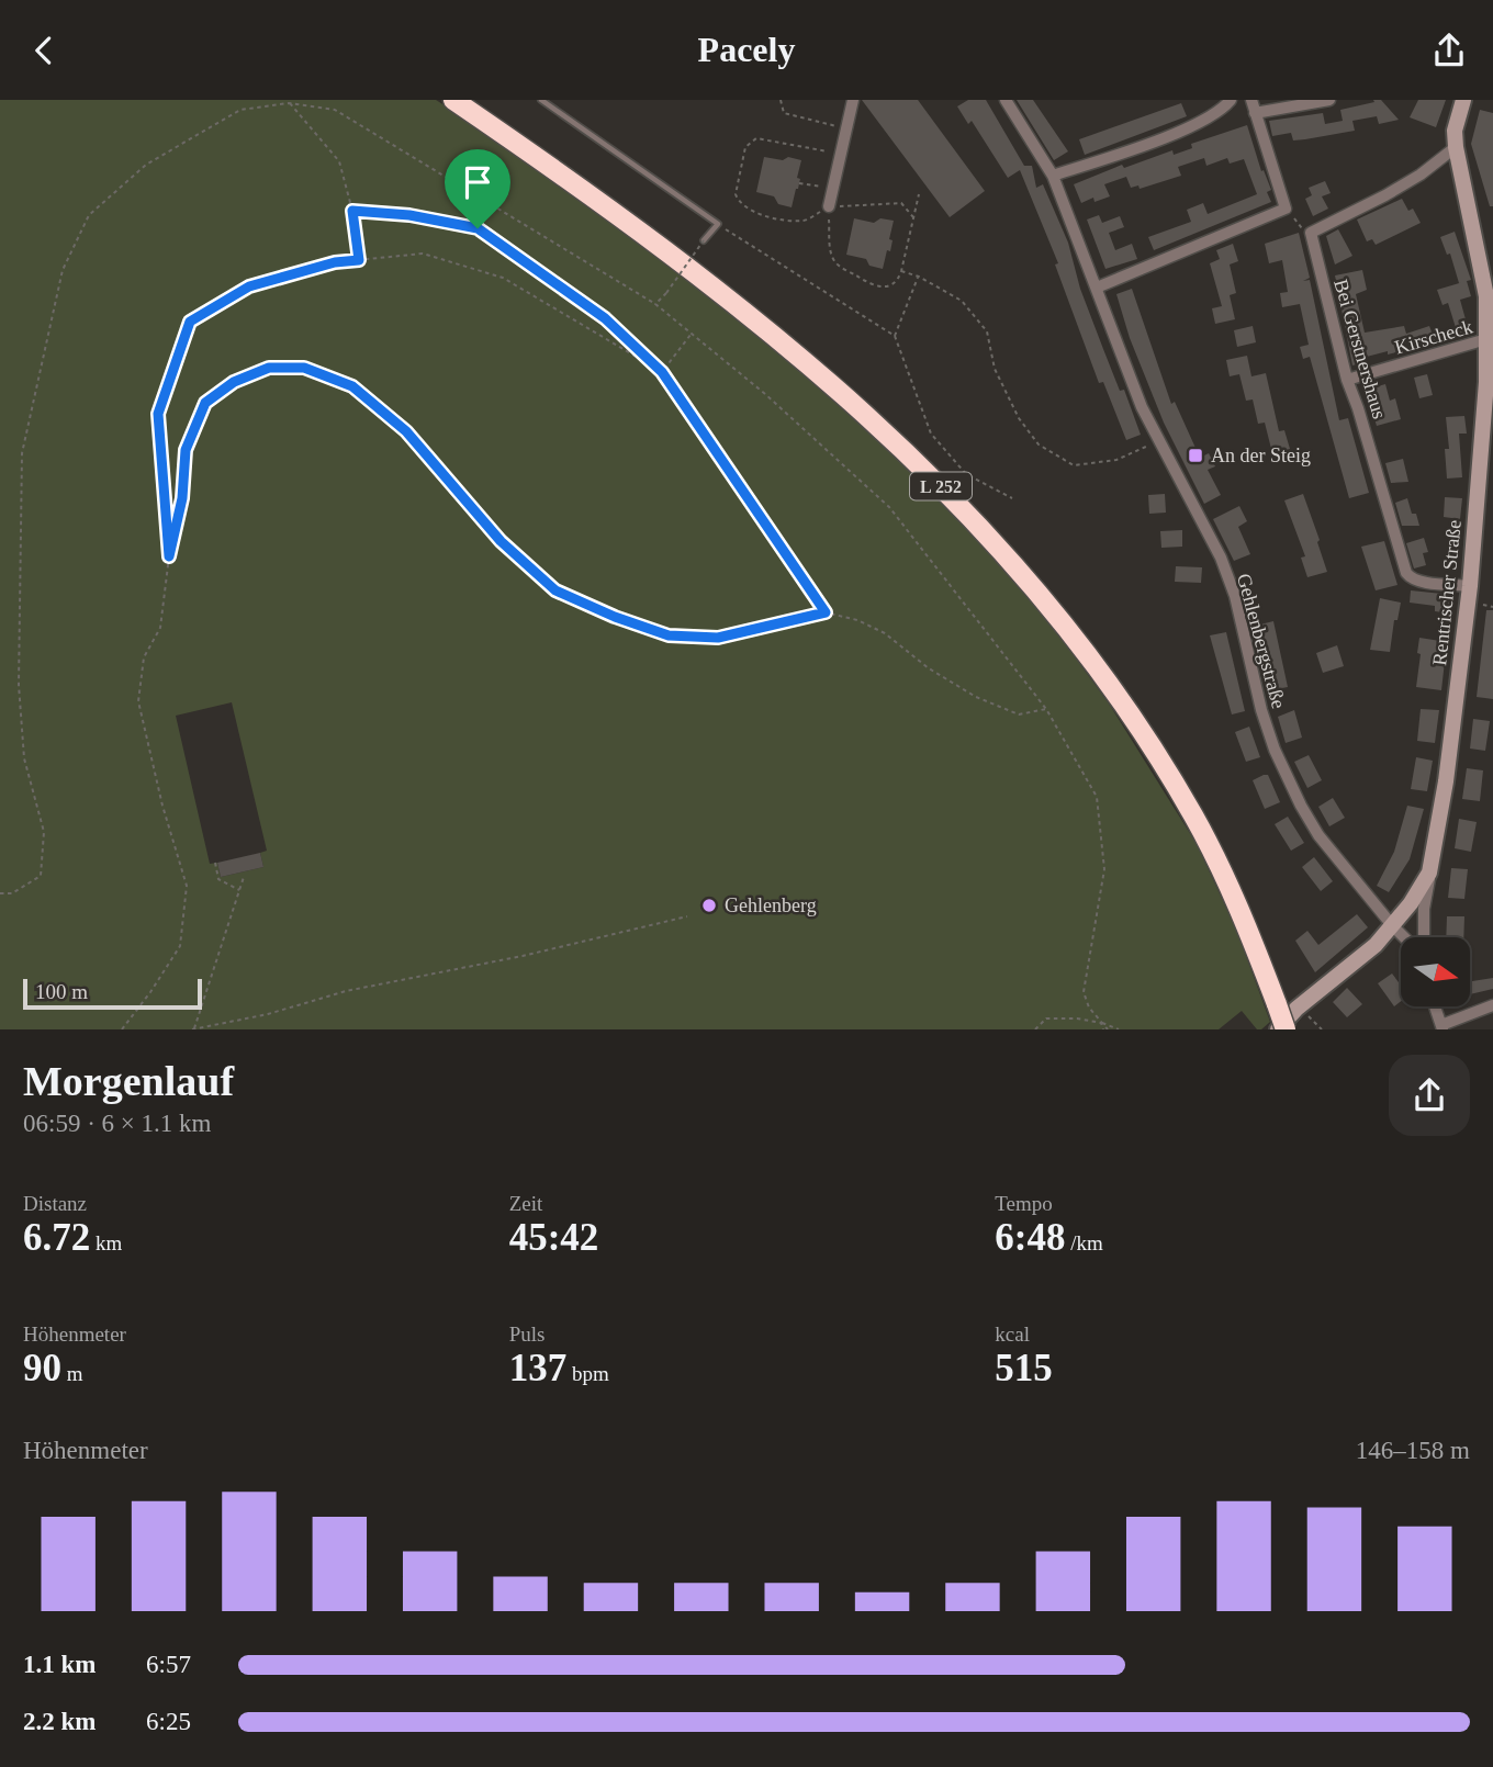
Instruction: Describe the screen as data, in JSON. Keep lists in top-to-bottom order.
{
  "streets": {
    "highway": ["L 252"],
    "street": [
      "Kirscheck",
      "Bei Gerstnershaus",
      "Rentrischer Straße",
      "Gehlenbergstraße"
    ]
  },
  "crossings": [
    ["Kirscheck", "Bei Gerstnershaus"],
    ["Kirscheck", "Rentrischer Straße"],
    ["Bei Gerstnershaus", "Rentrischer Straße"],
    ["L 252", "Rentrischer Straße"],
    ["Rentrischer Straße", "Gehlenbergstraße"]
  ],
  "places": {
    "transit": ["An der Steig"],
    "other": ["Gehlenberg"]
  },
  "scale_bar": "100 m",
  "north": "right",
  "page": {
    "header": "Pacely",
    "scale": "100 m",
    "heading": ["Morgenlauf", "06:59 · 6 × 1.1 km"],
    "stats": [
      ["Distanz", "6.72 km"],
      ["Zeit", "45:42"],
      ["Tempo", "6:48 /km"],
      ["Höhenmeter", "90 m"],
      ["Puls", "137 bpm"],
      ["kcal", "515"]
    ],
    "chart": ["Höhenmeter", "146–158 m"],
    "list": [
      {
        "name": "1.1 km",
        "note": "6:57"
      },
      {
        "name": "2.2 km",
        "note": "6:25"
      }
    ]
  }
}
